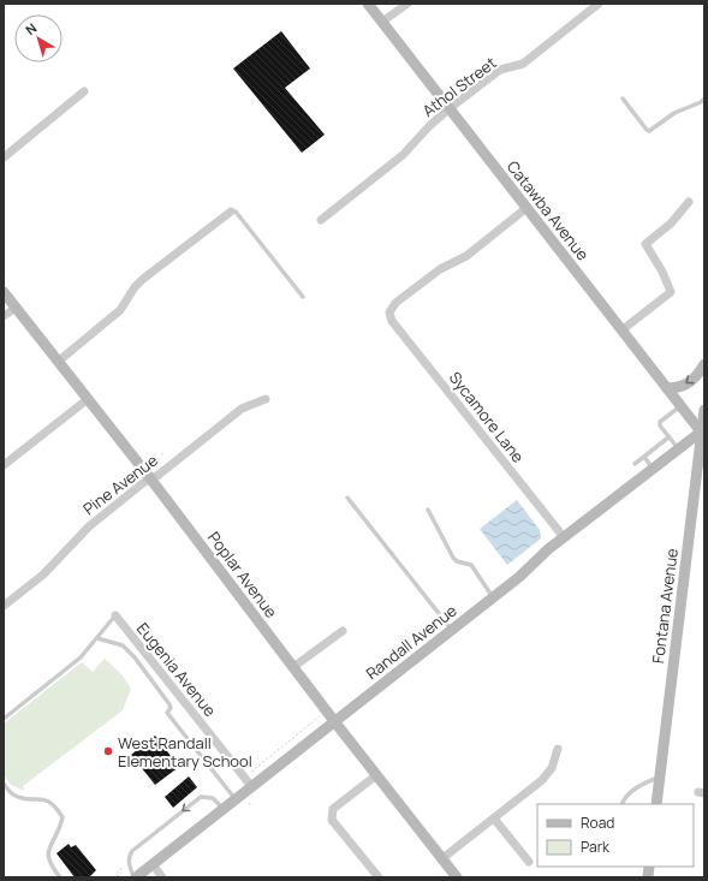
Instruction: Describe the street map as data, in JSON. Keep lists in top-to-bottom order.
{
  "streets": {
    "street": [
      "Athol Street",
      "Catawba Avenue",
      "Sycamore Lane",
      "Pine Avenue",
      "Poplar Avenue",
      "Fontana Avenue",
      "Randall Avenue",
      "Eugenia Avenue"
    ]
  },
  "crossings": [
    ["Athol Street", "Catawba Avenue"],
    ["Catawba Avenue", "Sycamore Lane"],
    ["Catawba Avenue", "Fontana Avenue"],
    ["Catawba Avenue", "Randall Avenue"],
    ["Sycamore Lane", "Randall Avenue"],
    ["Pine Avenue", "Poplar Avenue"],
    ["Poplar Avenue", "Randall Avenue"],
    ["Fontana Avenue", "Randall Avenue"],
    ["Randall Avenue", "Eugenia Avenue"]
  ],
  "places": ["West Randall Elementary School"],
  "legend": ["Road", "Park"],
  "north": "top left"
}
